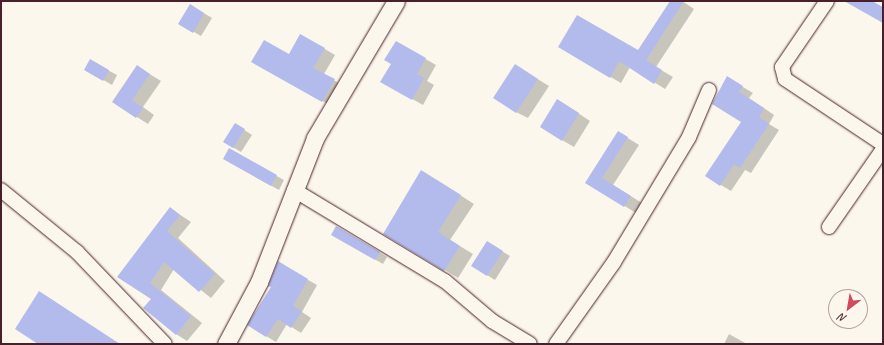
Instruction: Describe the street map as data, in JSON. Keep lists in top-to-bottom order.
{
  "north": "bottom left"
}
